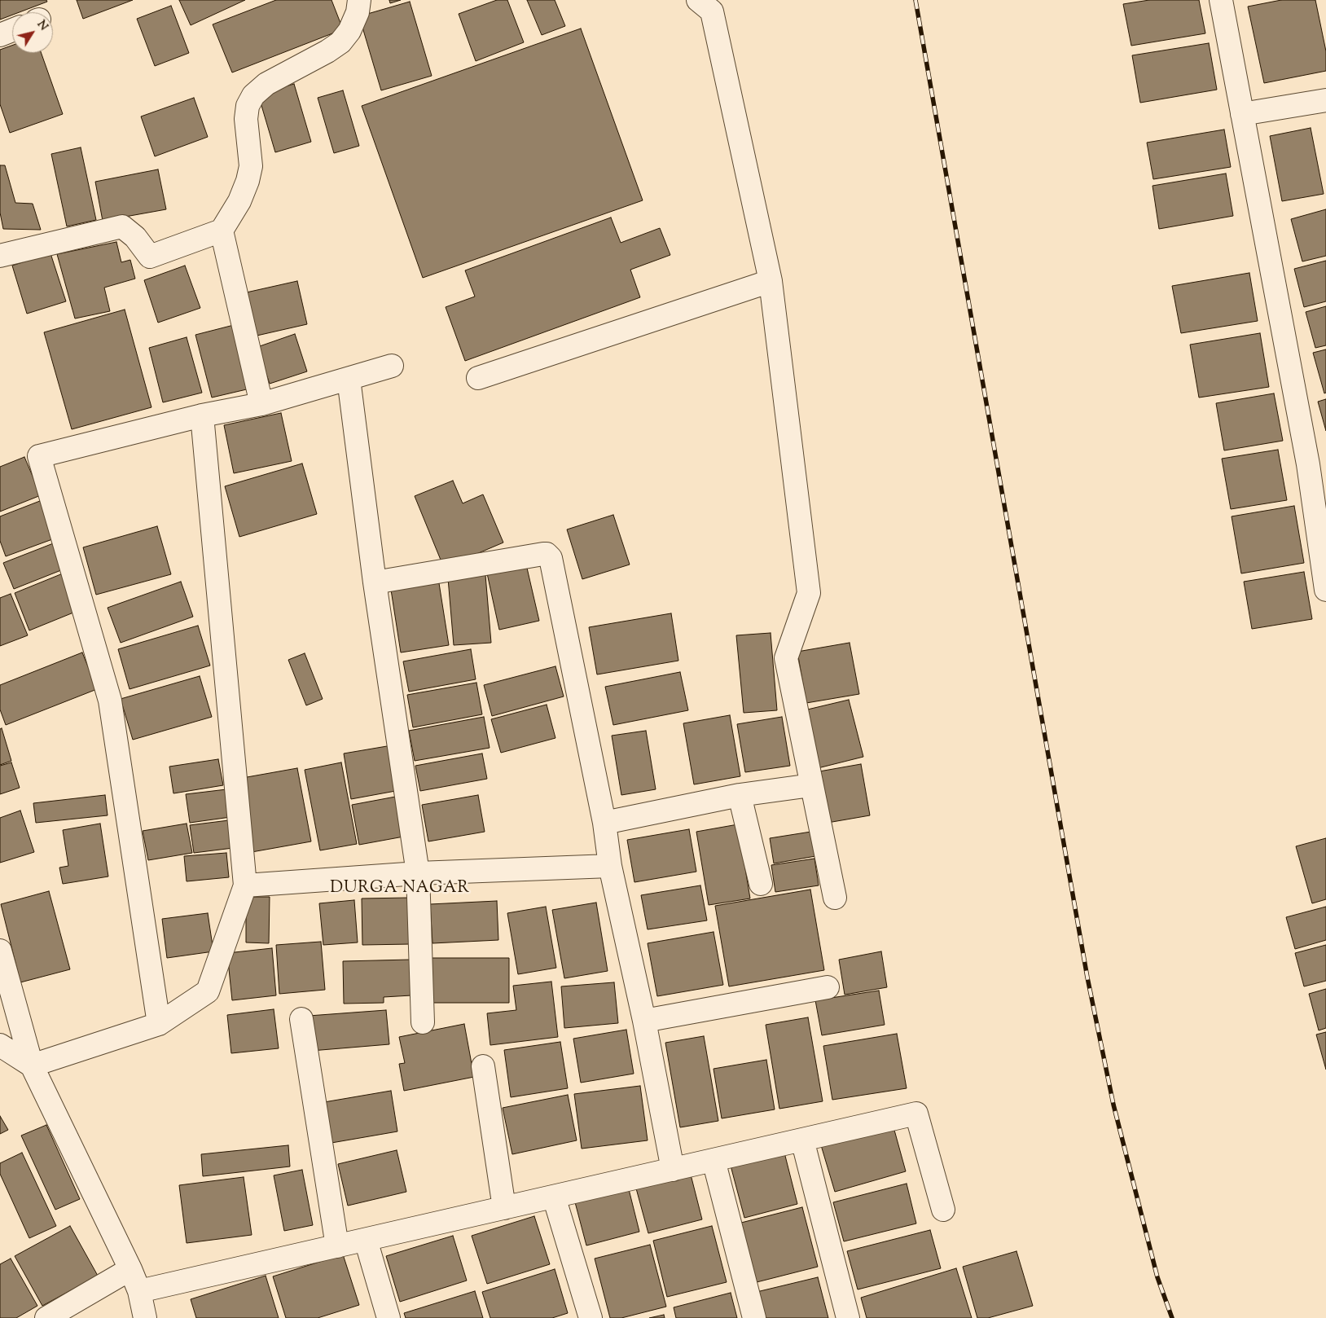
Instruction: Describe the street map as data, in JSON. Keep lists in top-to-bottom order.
{
  "districts": ["DURGA NAGAR"],
  "north": "top right"
}
